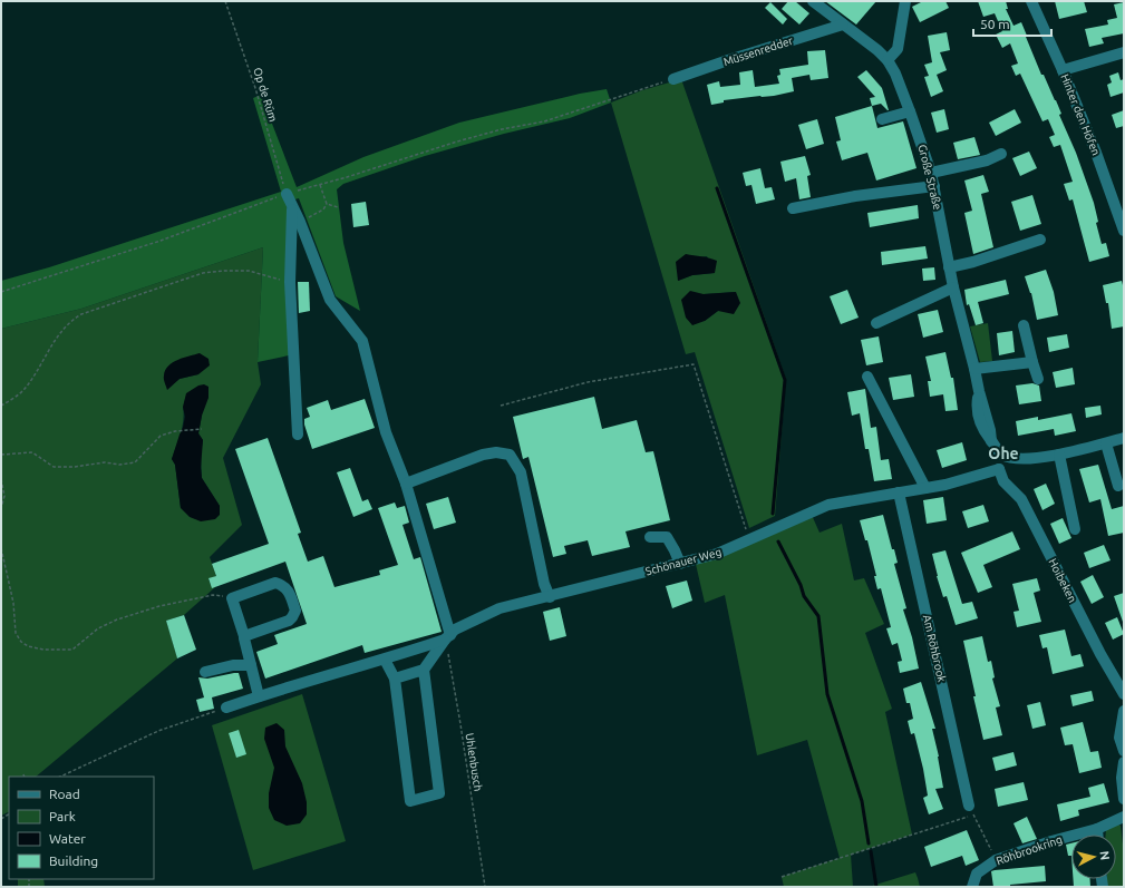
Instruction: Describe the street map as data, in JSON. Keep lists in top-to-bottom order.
{
  "streets": {
    "street": [
      "Müssenredder",
      "Hinter den Höfen",
      "Große Straße",
      "Schönauer Weg",
      "Hoibeken",
      "Am Röhbrook",
      "Röhbrookring"
    ],
    "path": ["Op de Rüm", "Uhlenbusch"]
  },
  "crossings": [
    ["Müssenredder", "Große Straße"],
    ["Schönauer Weg", "Hoibeken"],
    ["Schönauer Weg", "Am Röhbrook"],
    ["Schönauer Weg", "Uhlenbusch"]
  ],
  "districts": ["Ohe"],
  "legend": [
    "Road",
    "Park",
    "Water",
    "Building"
  ],
  "scale_bar": "50 m",
  "north": "right"
}
